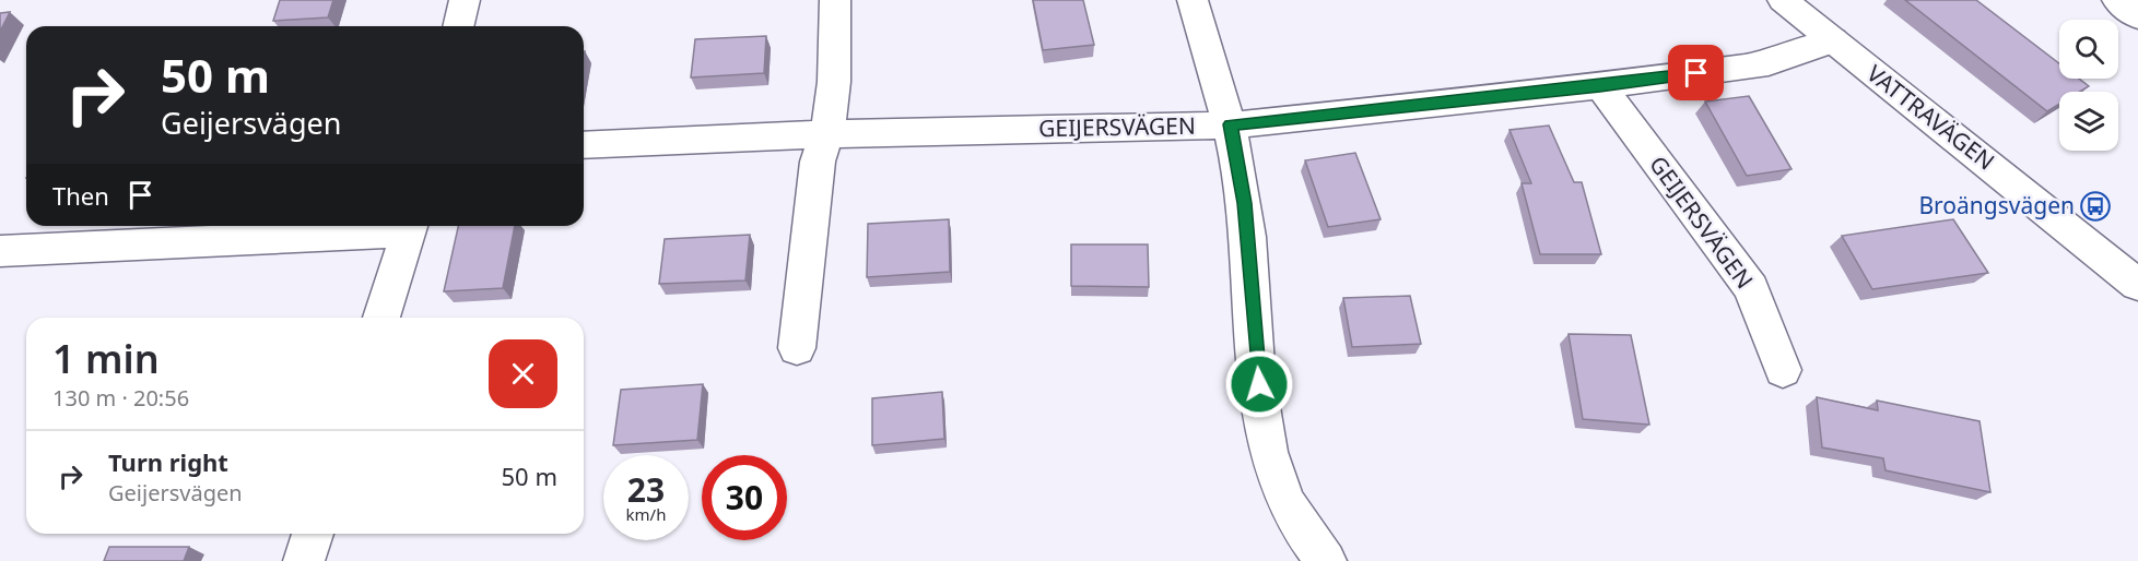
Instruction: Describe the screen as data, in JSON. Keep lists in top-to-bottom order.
{
  "streets": {
    "street": ["VATTRAVÄGEN", "GEIJERSVÄGEN"]
  },
  "crossings": [
    ["VATTRAVÄGEN", "GEIJERSVÄGEN"]
  ],
  "places": {
    "bus stop": ["Broängsvägen"]
  },
  "page": {
    "turn": ["50 m", "Geijersvägen"],
    "then": "Then",
    "heading": ["1 min", "130 m · 20:56"],
    "list": [
      {
        "name": "Turn right",
        "note": "Geijersvägen",
        "value": "50 m"
      }
    ],
    "speed": "23 km/h",
    "limit": "30"
  }
}
